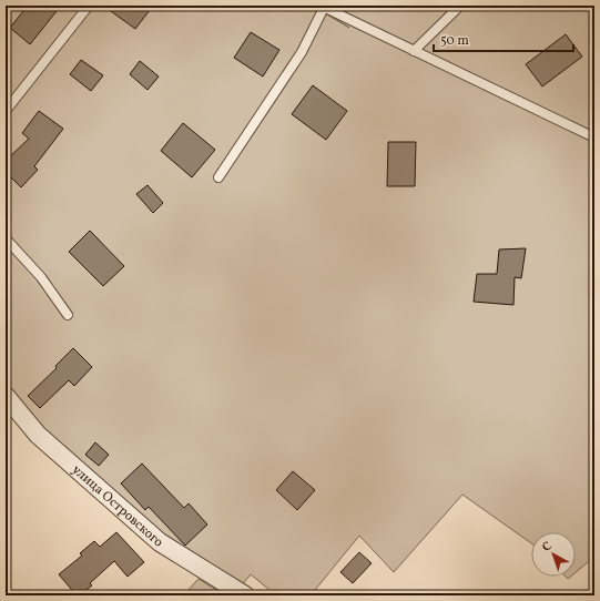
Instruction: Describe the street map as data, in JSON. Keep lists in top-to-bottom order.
{
  "streets": {
    "street": ["улица Островского"]
  },
  "scale_bar": "50 m",
  "north": "top left"
}
